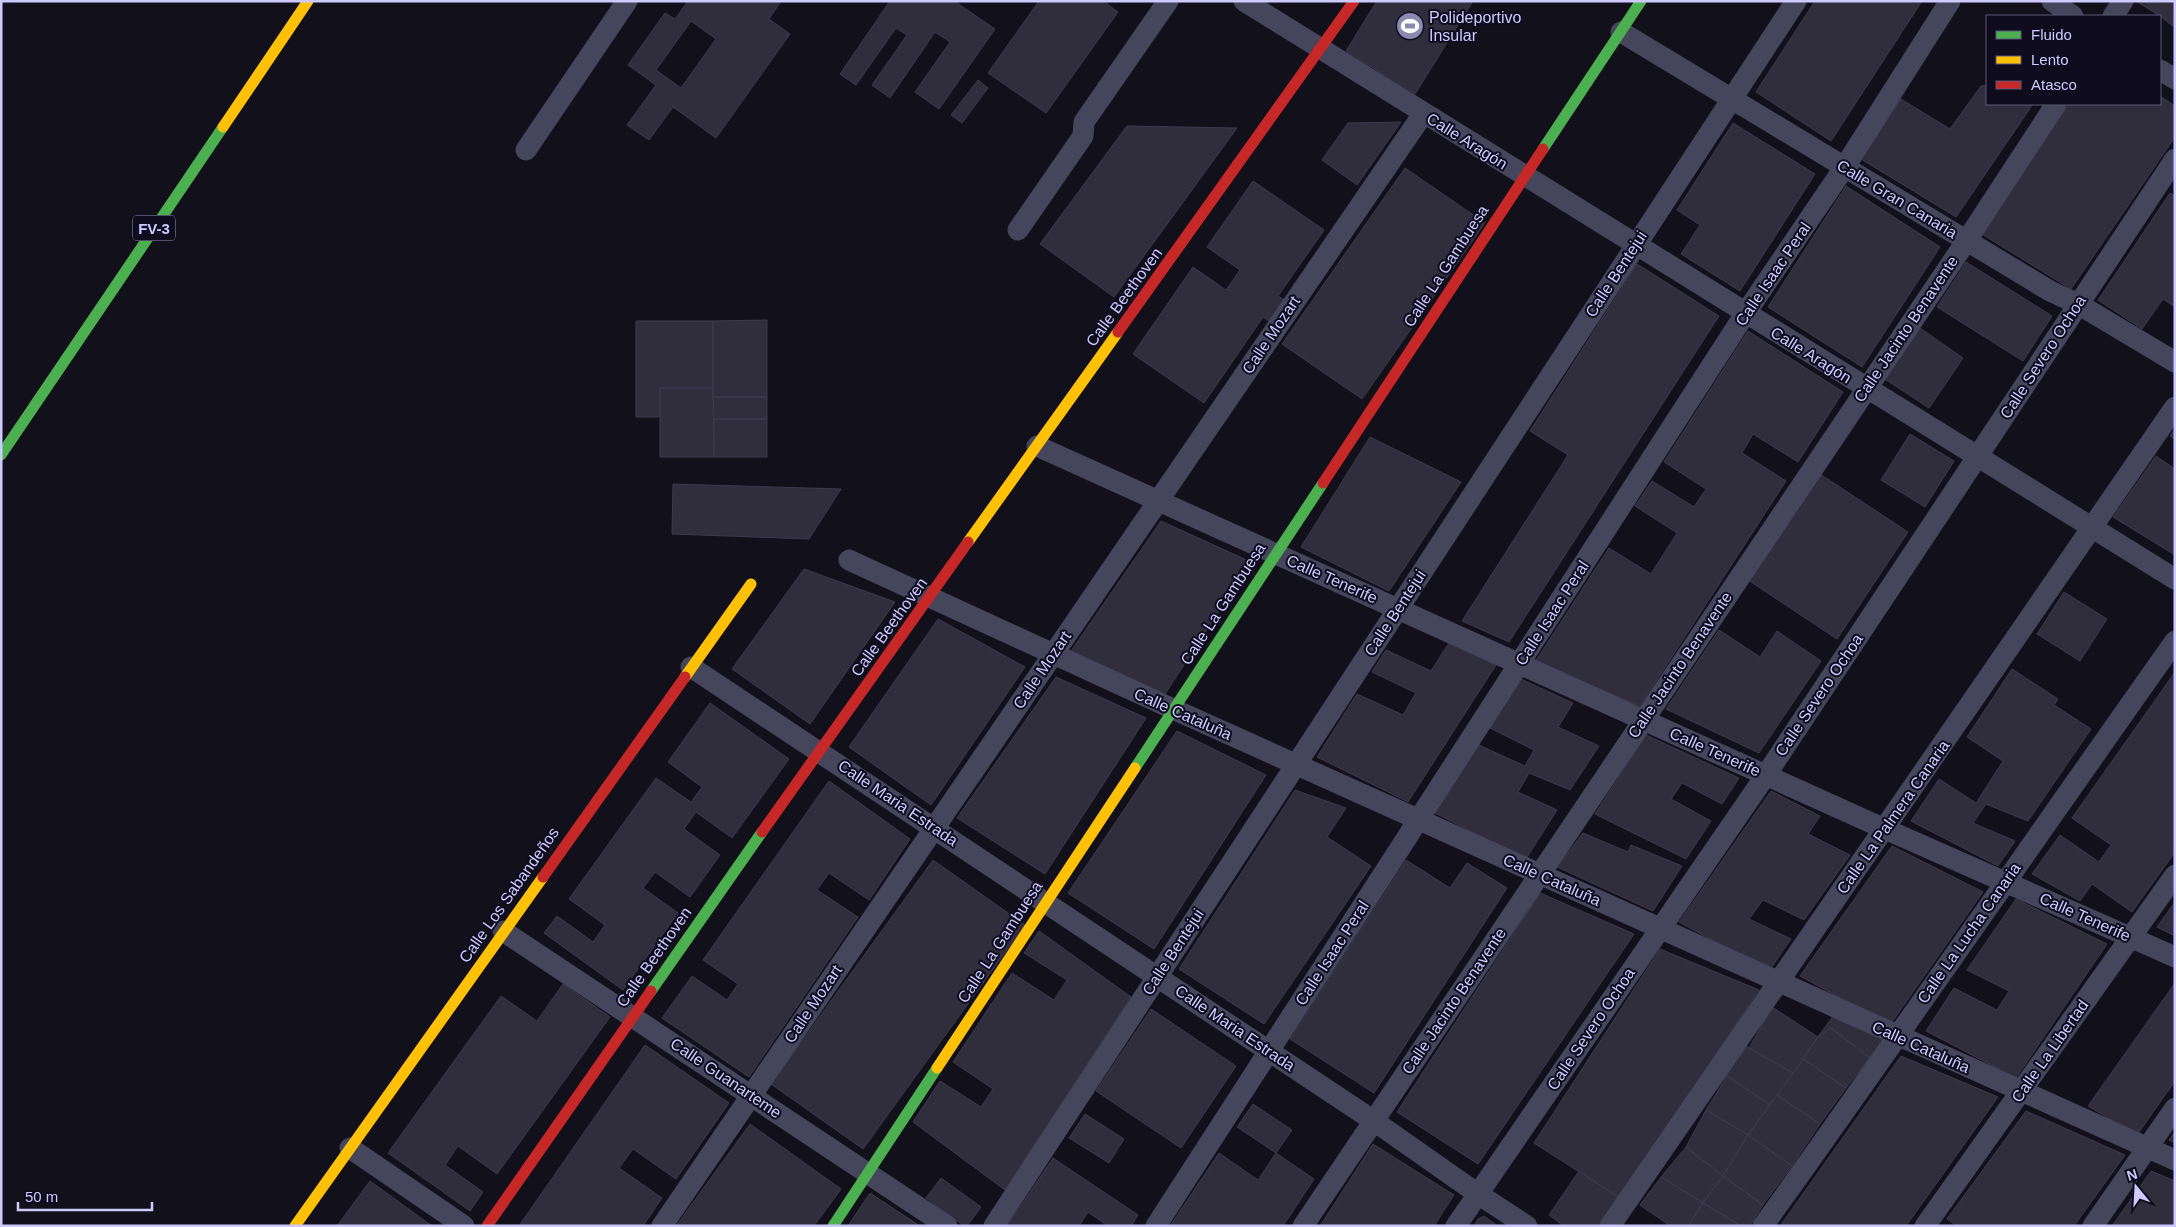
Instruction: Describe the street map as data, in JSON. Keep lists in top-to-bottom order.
{
  "streets": {
    "main road": [
      "FV-3",
      "Calle La Gambuesa",
      "Calle Beethoven",
      "Calle Los Sabandeños"
    ],
    "street": [
      "Calle Aragón",
      "Calle Gran Canaria",
      "Calle Bentejui",
      "Calle Isaac Peral",
      "Calle Jacinto Benavente",
      "Calle Mozart",
      "Calle Severo Ochoa",
      "Calle Tenerife",
      "Calle Cataluña",
      "Calle Maria Estrada",
      "Calle La Palmera Canaria",
      "Calle La Lucha Canaria",
      "Calle La Libertad",
      "Calle Guanarteme"
    ]
  },
  "crossings": [
    ["Calle Aragón", "Calle La Gambuesa"],
    ["Calle Aragón", "Calle Bentejui"],
    ["Calle Aragón", "Calle Isaac Peral"],
    ["Calle Aragón", "Calle Beethoven"],
    ["Calle Aragón", "Calle Jacinto Benavente"],
    ["Calle Aragón", "Calle Mozart"],
    ["Calle Aragón", "Calle Severo Ochoa"],
    ["Calle Aragón", "Calle La Palmera Canaria"],
    ["Calle Gran Canaria", "Calle La Gambuesa"],
    ["Calle Gran Canaria", "Calle Bentejui"],
    ["Calle Gran Canaria", "Calle Isaac Peral"],
    ["Calle Gran Canaria", "Calle Jacinto Benavente"],
    ["Calle Gran Canaria", "Calle Severo Ochoa"],
    ["Calle La Gambuesa", "Calle Tenerife"],
    ["Calle La Gambuesa", "Calle Cataluña"],
    ["Calle La Gambuesa", "Calle Maria Estrada"],
    ["Calle La Gambuesa", "Calle Guanarteme"],
    ["Calle Bentejui", "Calle Tenerife"],
    ["Calle Bentejui", "Calle Cataluña"],
    ["Calle Bentejui", "Calle Maria Estrada"],
    ["Calle Isaac Peral", "Calle Tenerife"],
    ["Calle Isaac Peral", "Calle Cataluña"],
    ["Calle Isaac Peral", "Calle Maria Estrada"],
    ["Calle Beethoven", "Calle Tenerife"],
    ["Calle Beethoven", "Calle Cataluña"],
    ["Calle Beethoven", "Calle Maria Estrada"],
    ["Calle Beethoven", "Calle Guanarteme"],
    ["Calle Jacinto Benavente", "Calle Tenerife"],
    ["Calle Jacinto Benavente", "Calle Cataluña"],
    ["Calle Jacinto Benavente", "Calle Maria Estrada"],
    ["Calle Mozart", "Calle Tenerife"],
    ["Calle Mozart", "Calle Cataluña"],
    ["Calle Mozart", "Calle Maria Estrada"],
    ["Calle Mozart", "Calle Guanarteme"],
    ["Calle Severo Ochoa", "Calle Tenerife"],
    ["Calle Severo Ochoa", "Calle Cataluña"],
    ["Calle Severo Ochoa", "Calle Maria Estrada"],
    ["Calle Tenerife", "Calle La Palmera Canaria"],
    ["Calle Tenerife", "Calle La Lucha Canaria"],
    ["Calle Tenerife", "Calle La Libertad"],
    ["Calle Cataluña", "Calle La Palmera Canaria"],
    ["Calle Cataluña", "Calle La Lucha Canaria"],
    ["Calle Cataluña", "Calle La Libertad"],
    ["Calle Maria Estrada", "Calle Los Sabandeños"],
    ["Calle Los Sabandeños", "Calle Guanarteme"]
  ],
  "places": {
    "sports": ["Polideportivo Insular"]
  },
  "legend": ["Fluido", "Lento", "Atasco"],
  "scale_bar": "50 m",
  "north": "top"
}
